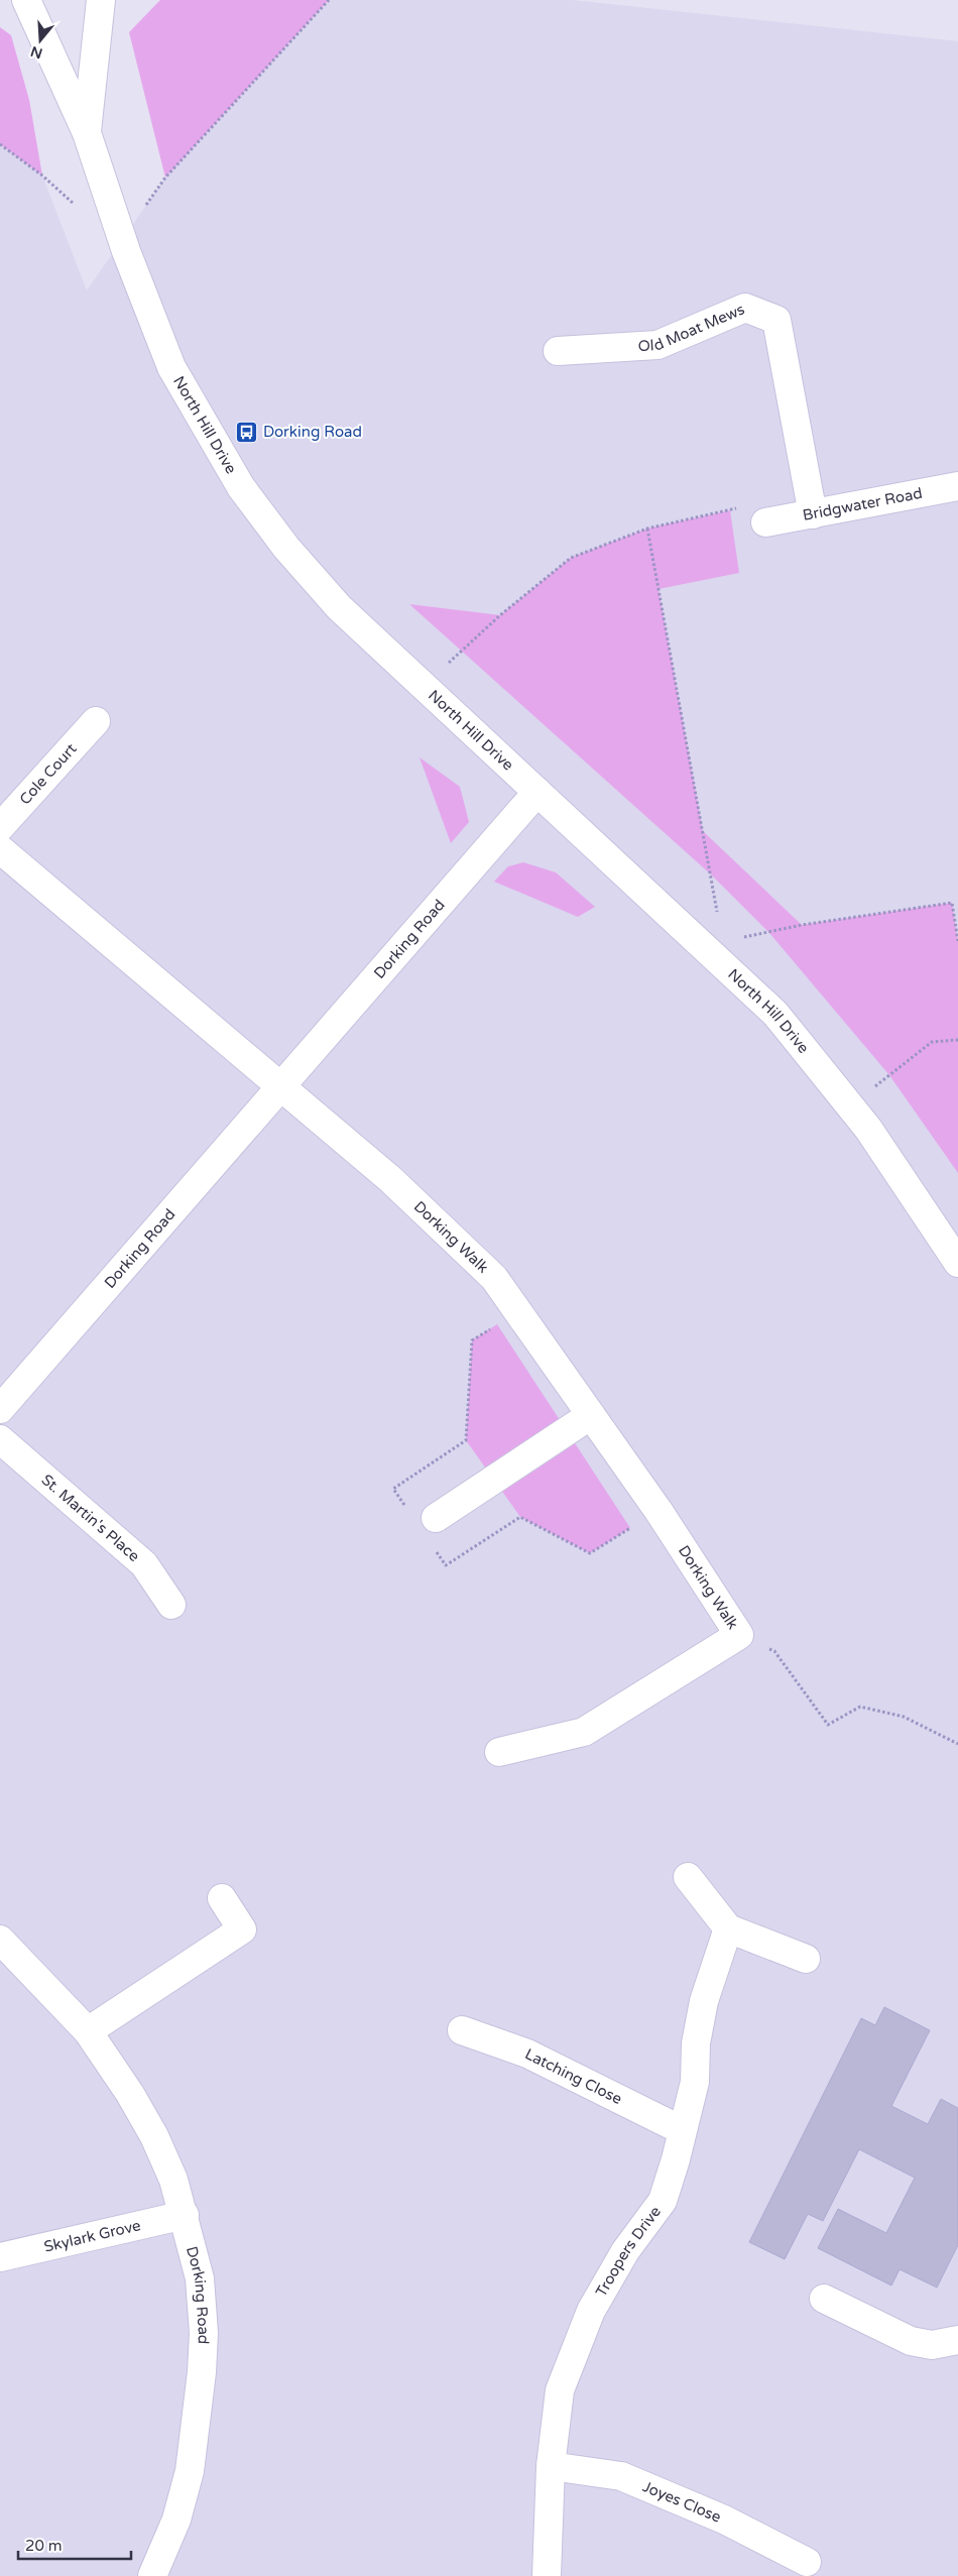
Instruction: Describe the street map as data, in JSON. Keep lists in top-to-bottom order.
{
  "streets": {
    "street": [
      "Old Moat Mews",
      "North Hill Drive",
      "Bridgwater Road",
      "Cole Court",
      "Dorking Road",
      "Dorking Walk",
      "St. Martin's Place",
      "Latching Close",
      "Skylark Grove",
      "Troopers Drive",
      "Joyes Close"
    ]
  },
  "crossings": [
    ["Old Moat Mews", "Bridgwater Road"],
    ["North Hill Drive", "Dorking Road"],
    ["Dorking Road", "Dorking Walk"],
    ["Dorking Road", "Skylark Grove"],
    ["Latching Close", "Troopers Drive"],
    ["Troopers Drive", "Joyes Close"]
  ],
  "places": {
    "bus stop": ["Dorking Road"]
  },
  "scale_bar": "20 m",
  "north": "bottom"
}
